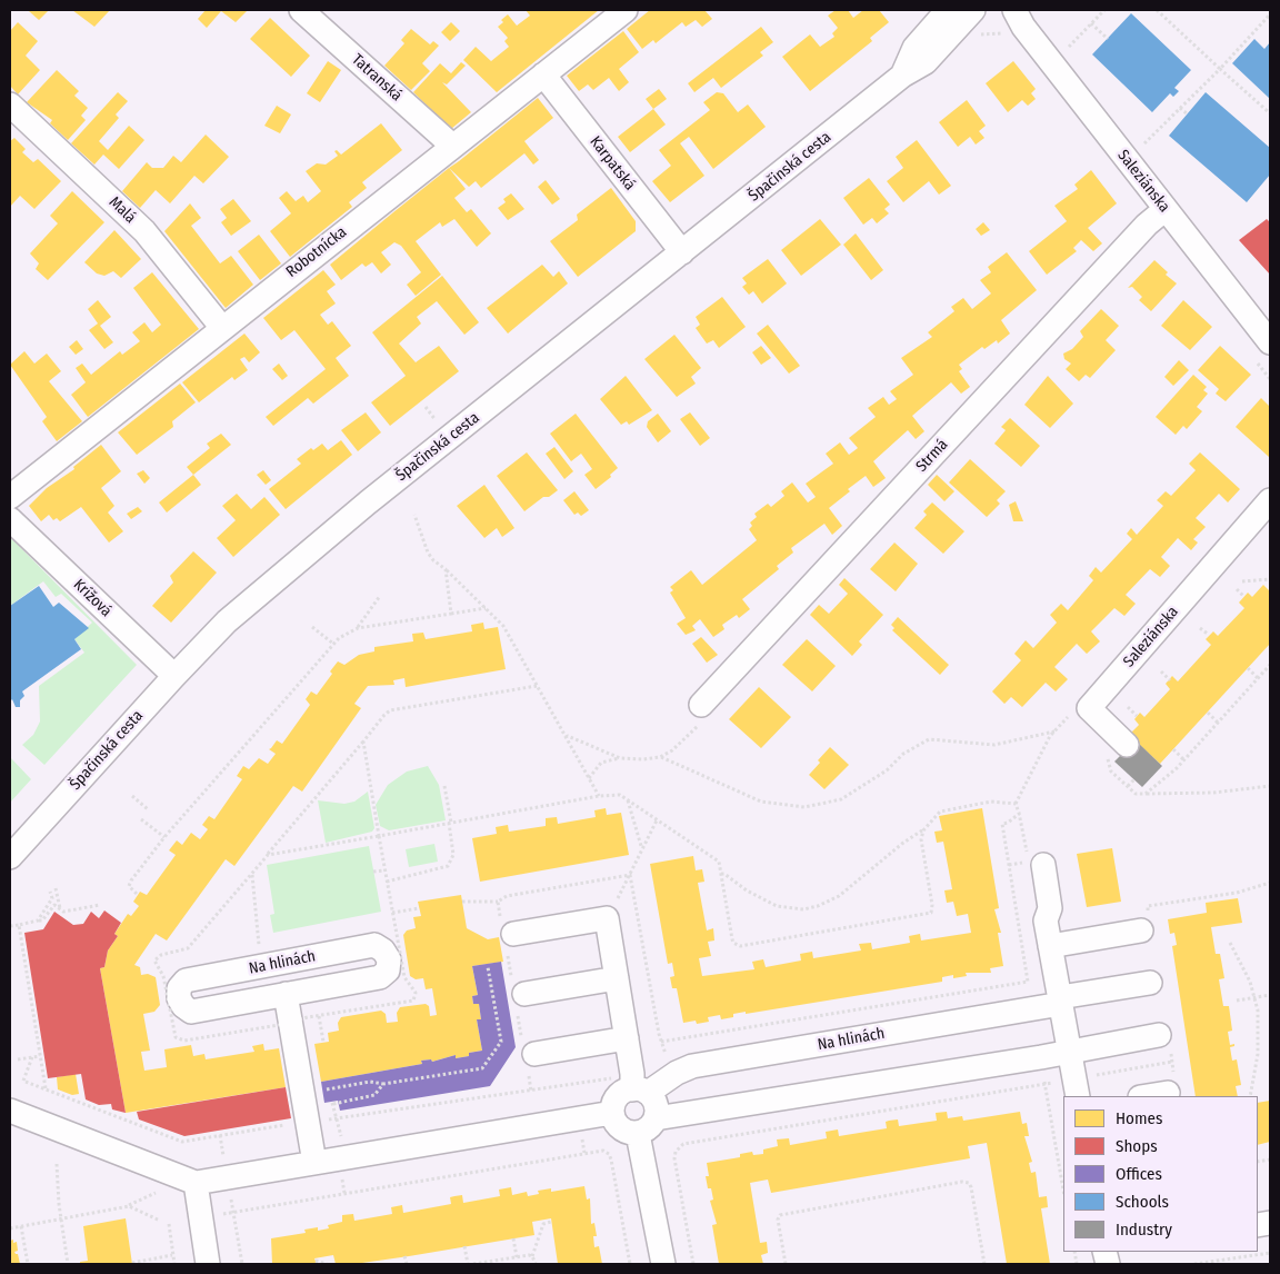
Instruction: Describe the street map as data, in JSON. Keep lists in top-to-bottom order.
{
  "streets": {
    "street": [
      "Tatranská",
      "Karpatská",
      "Špačinská cesta",
      "Saleziánska",
      "Malá",
      "Robotnícka",
      "Strmá",
      "Krížová",
      "Na hlinách"
    ]
  },
  "crossings": [
    ["Tatranská", "Robotnícka"],
    ["Karpatská", "Špačinská cesta"],
    ["Karpatská", "Robotnícka"],
    ["Špačinská cesta", "Krížová"],
    ["Saleziánska", "Strmá"],
    ["Malá", "Robotnícka"]
  ],
  "legend": [
    "Homes",
    "Shops",
    "Offices",
    "Schools",
    "Industry"
  ]
}
